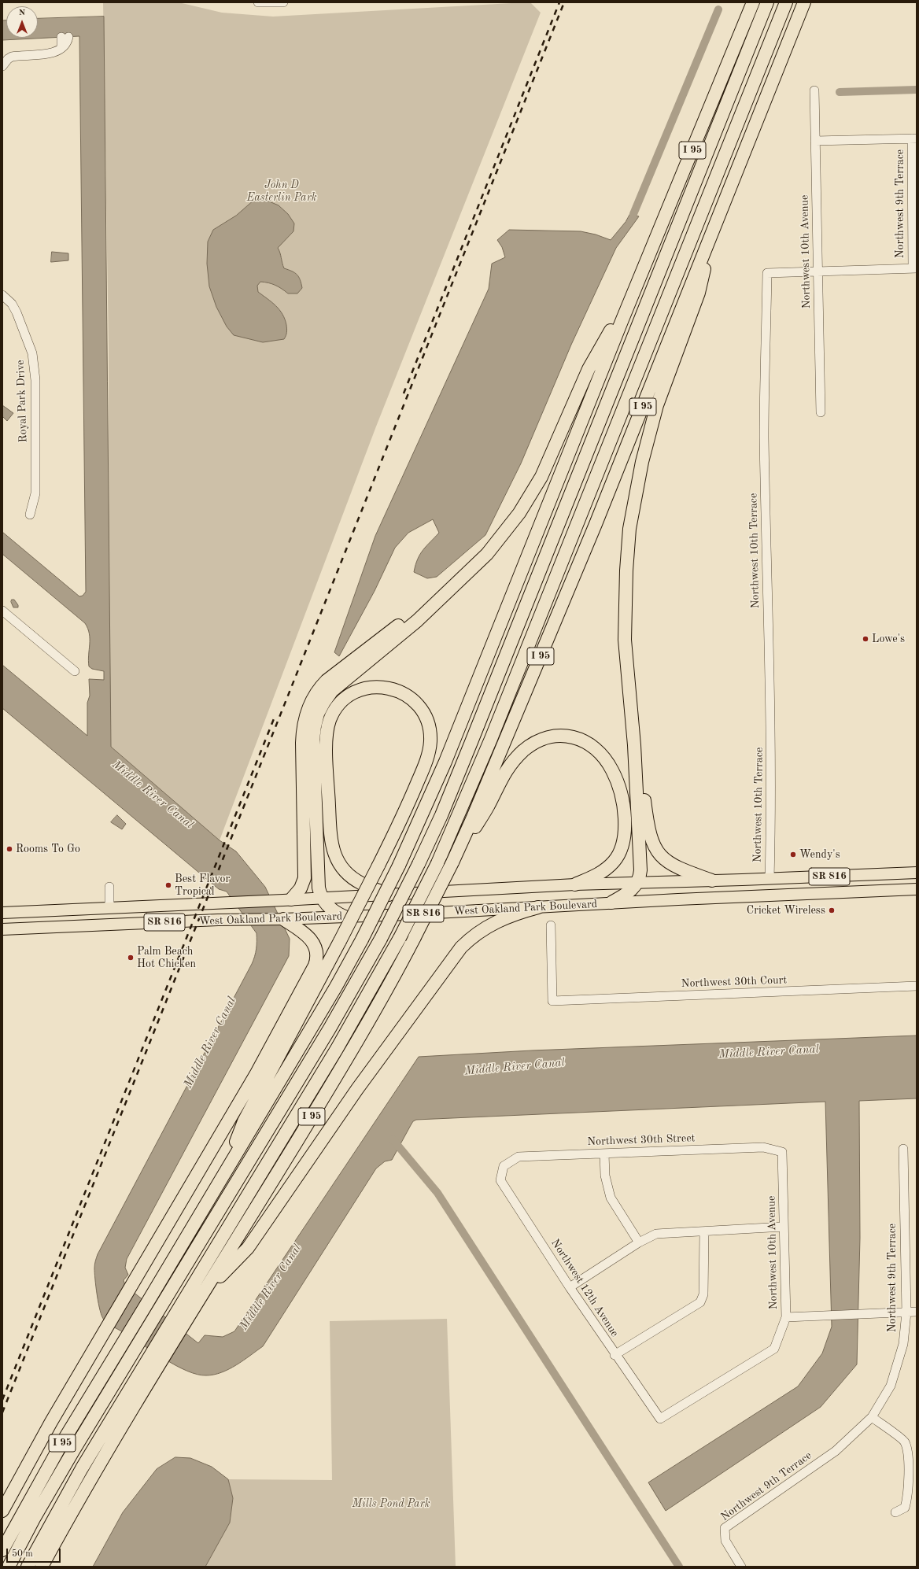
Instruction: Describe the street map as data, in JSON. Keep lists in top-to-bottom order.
{
  "streets": {
    "highway": ["I 95"],
    "main road": ["SR 816", "West Oakland Park Boulevard"],
    "street": [
      "Northwest 9th Terrace",
      "Northwest 10th Avenue",
      "Royal Park Drive",
      "Northwest 10th Terrace",
      "Northwest 30th Court",
      "Northwest 30th Street",
      "Northwest 12th Avenue"
    ]
  },
  "crossings": [
    ["Northwest 10th Avenue", "Northwest 10th Terrace"],
    ["Northwest 10th Avenue", "Northwest 30th Street"],
    ["Northwest 10th Avenue", "Northwest 12th Avenue"],
    ["Northwest 10th Terrace", "West Oakland Park Boulevard"],
    ["Northwest 30th Street", "Northwest 12th Avenue"]
  ],
  "water": ["Middle River Canal"],
  "parks": ["John D Easterlin Park", "Mills Pond Park"],
  "places": [
    "Lowe's",
    "Rooms To Go",
    "Wendy's",
    "Best Flavor Tropical",
    "Cricket Wireless",
    "Palm Beach Hot Chicken"
  ],
  "scale_bar": "50 m",
  "north": "top"
}
